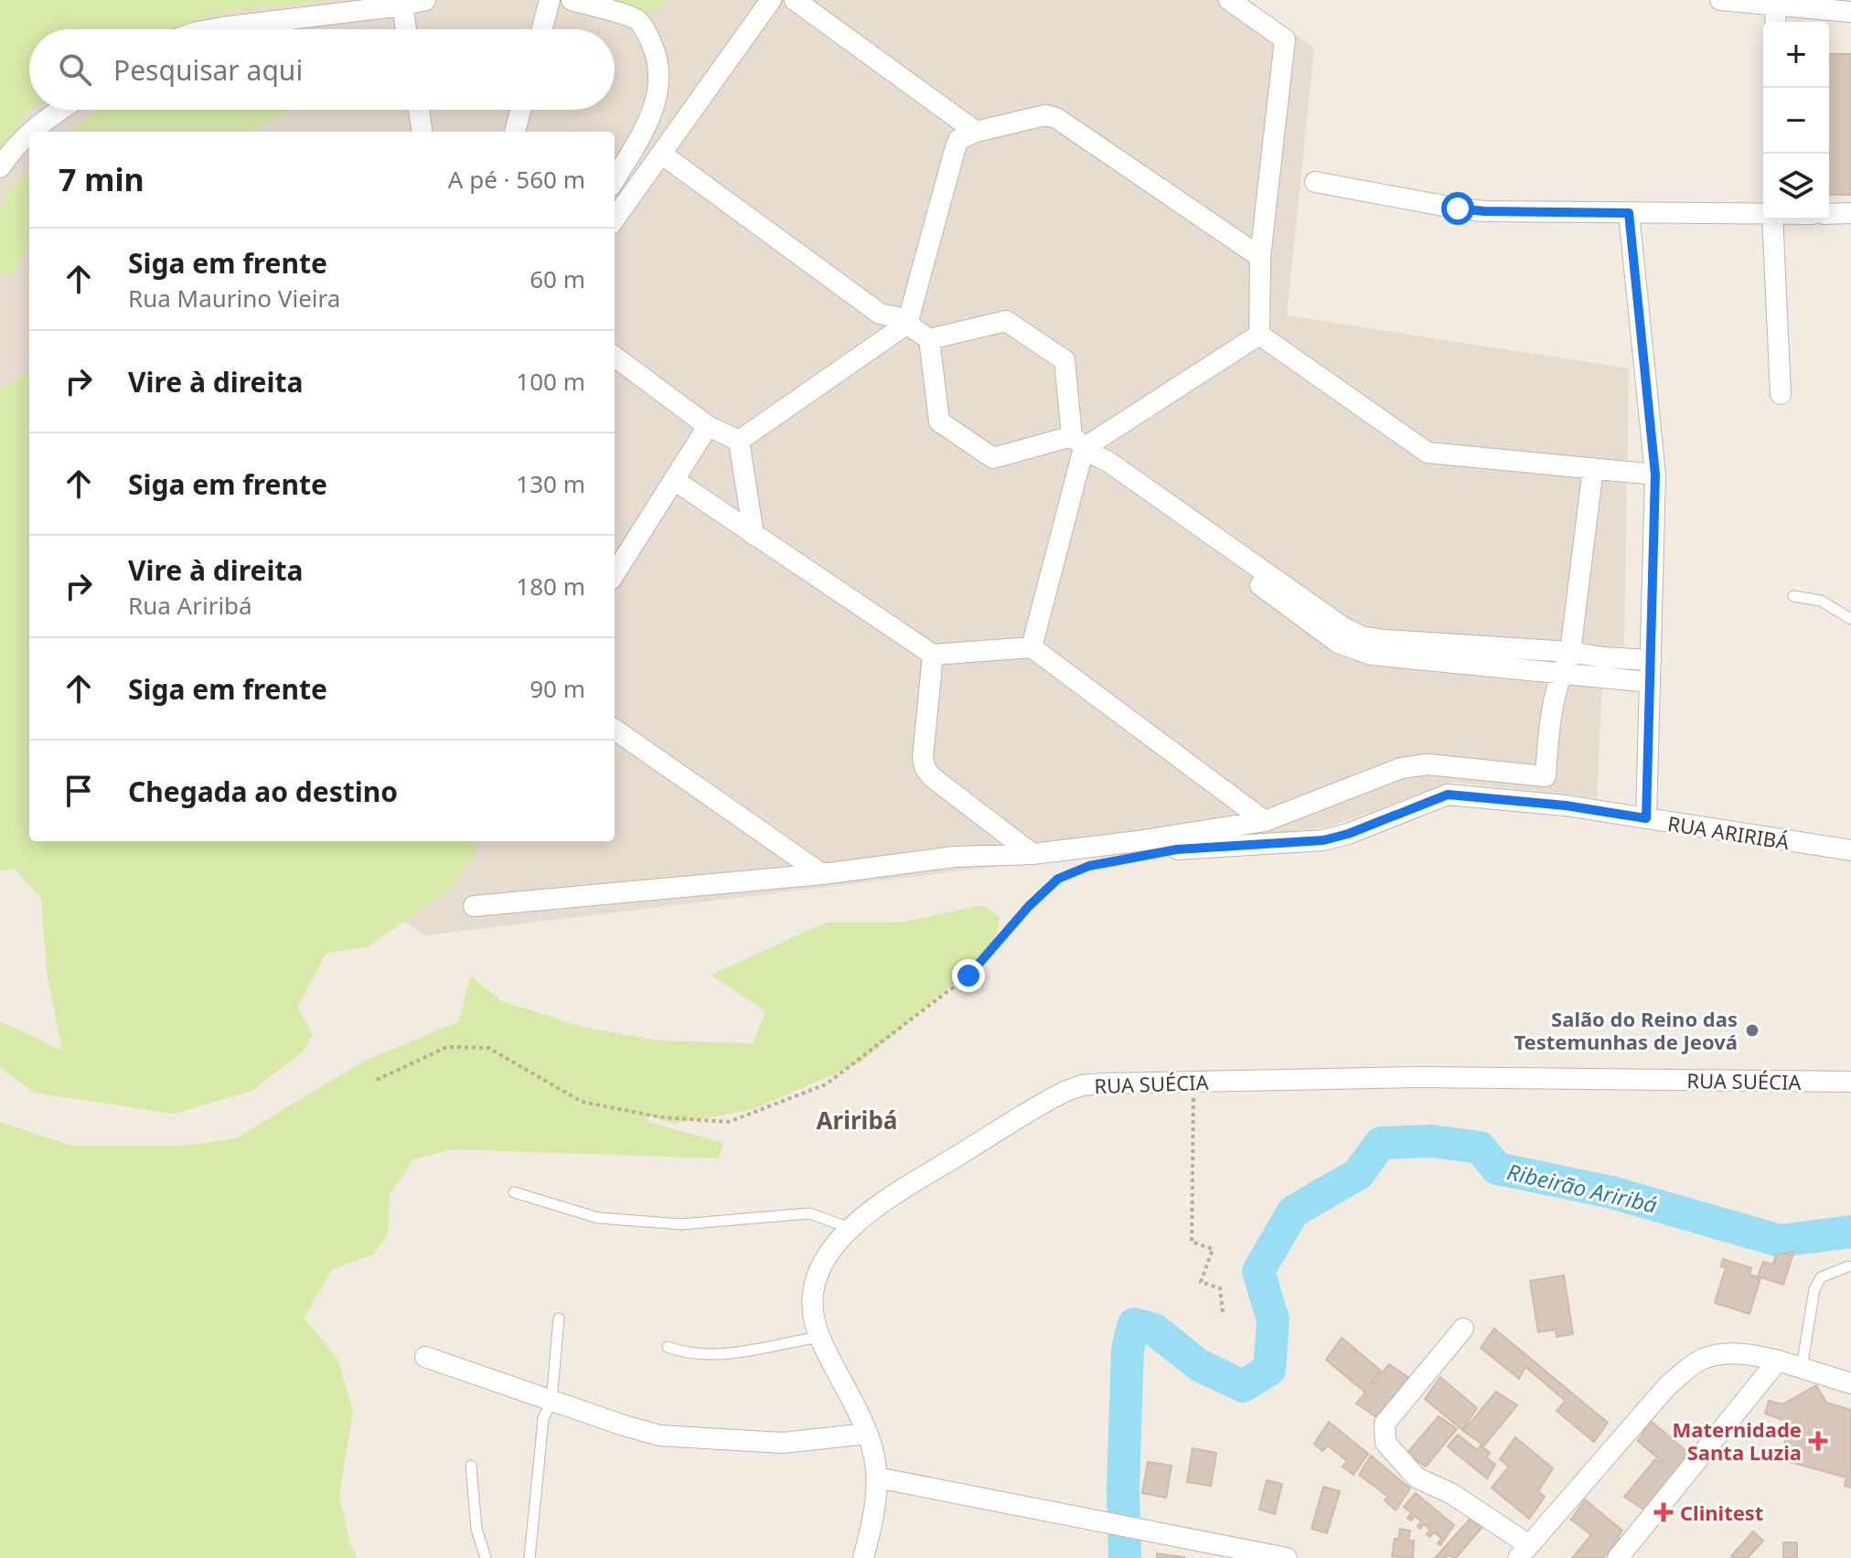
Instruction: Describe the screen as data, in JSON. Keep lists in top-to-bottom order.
{
  "streets": {
    "street": ["RUA ARIRIBÁ", "RUA SUÉCIA"]
  },
  "districts": ["Ariribá"],
  "water": ["Ribeirão Ariribá"],
  "places": {
    "other": ["Salão do Reino das Testemunhas de Jeová"],
    "health": ["Maternidade Santa Luzia", "Clinitest"]
  },
  "page": {
    "map_buttons": ["+", "−"],
    "search": "Pesquisar aqui",
    "heading": ["7 min", "A pé · 560 m"],
    "list": [
      ["Siga em frente", "Rua Maurino Vieira", "60 m"],
      ["Vire à direita", "100 m"],
      ["Siga em frente", "130 m"],
      ["Vire à direita", "Rua Ariribá", "180 m"],
      ["Siga em frente", "90 m"],
      "Chegada ao destino"
    ]
  }
}
